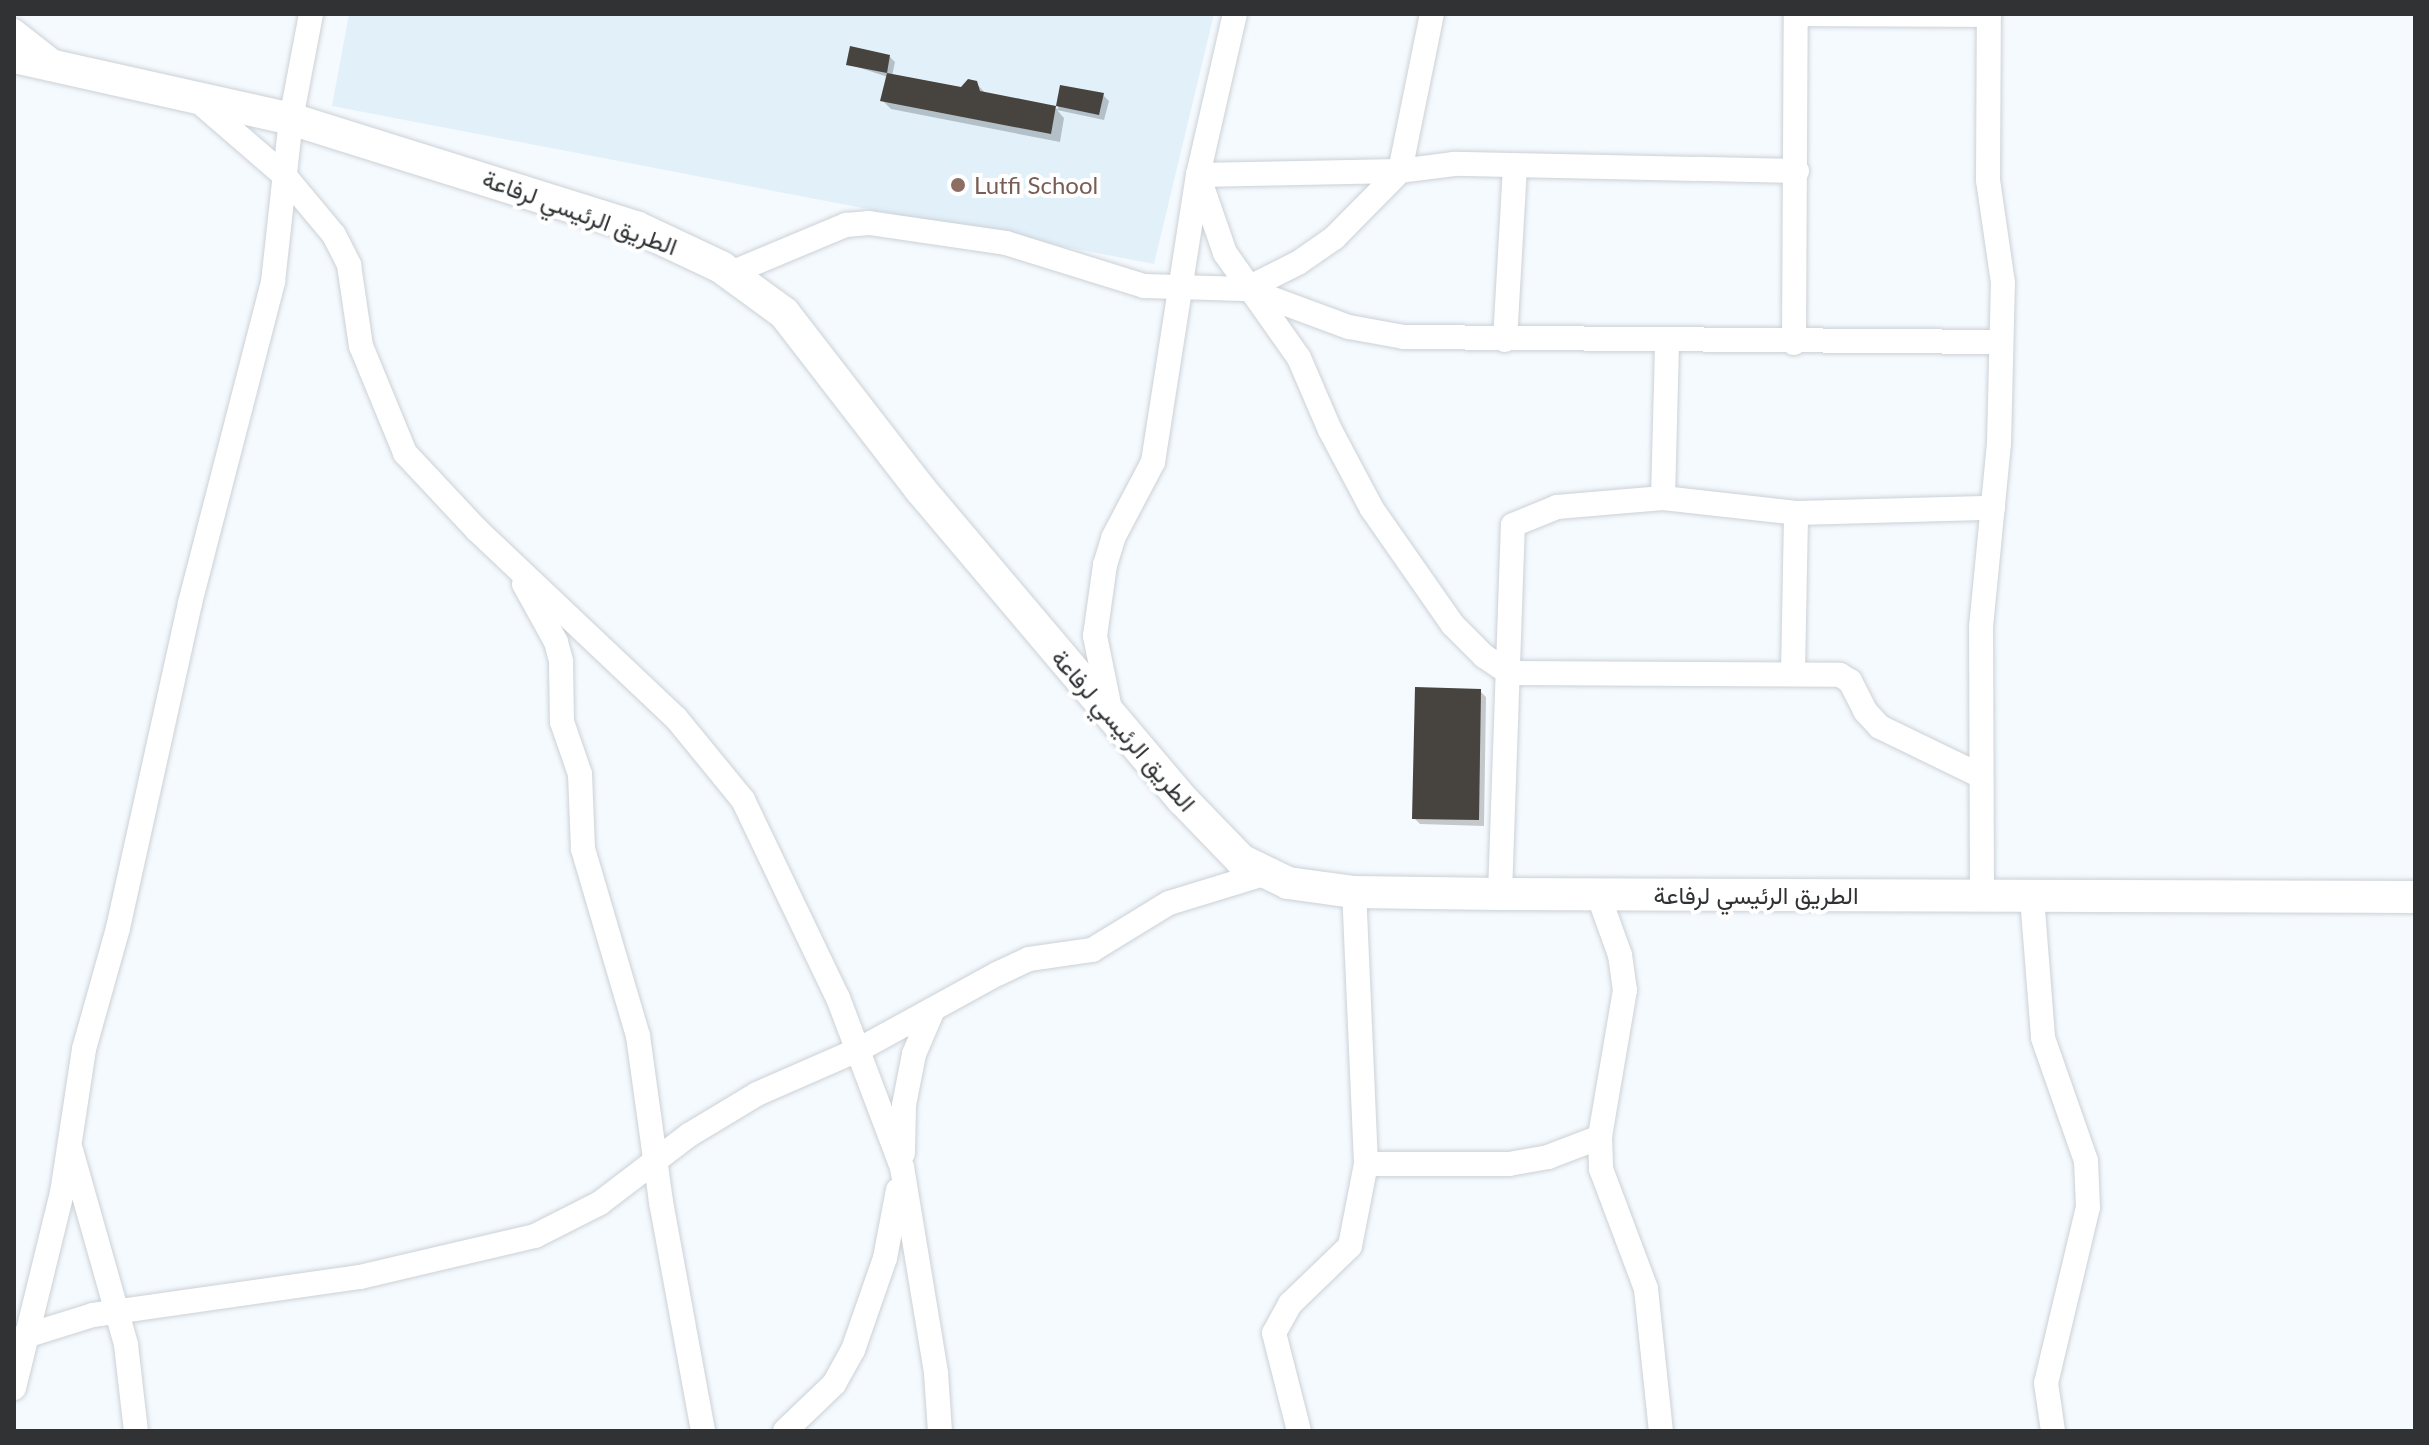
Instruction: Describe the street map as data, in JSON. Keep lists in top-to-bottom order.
{
  "streets": {
    "street": ["الطريق الرئيسي لرفاعة"]
  },
  "places": ["Lutfi School"]
}
